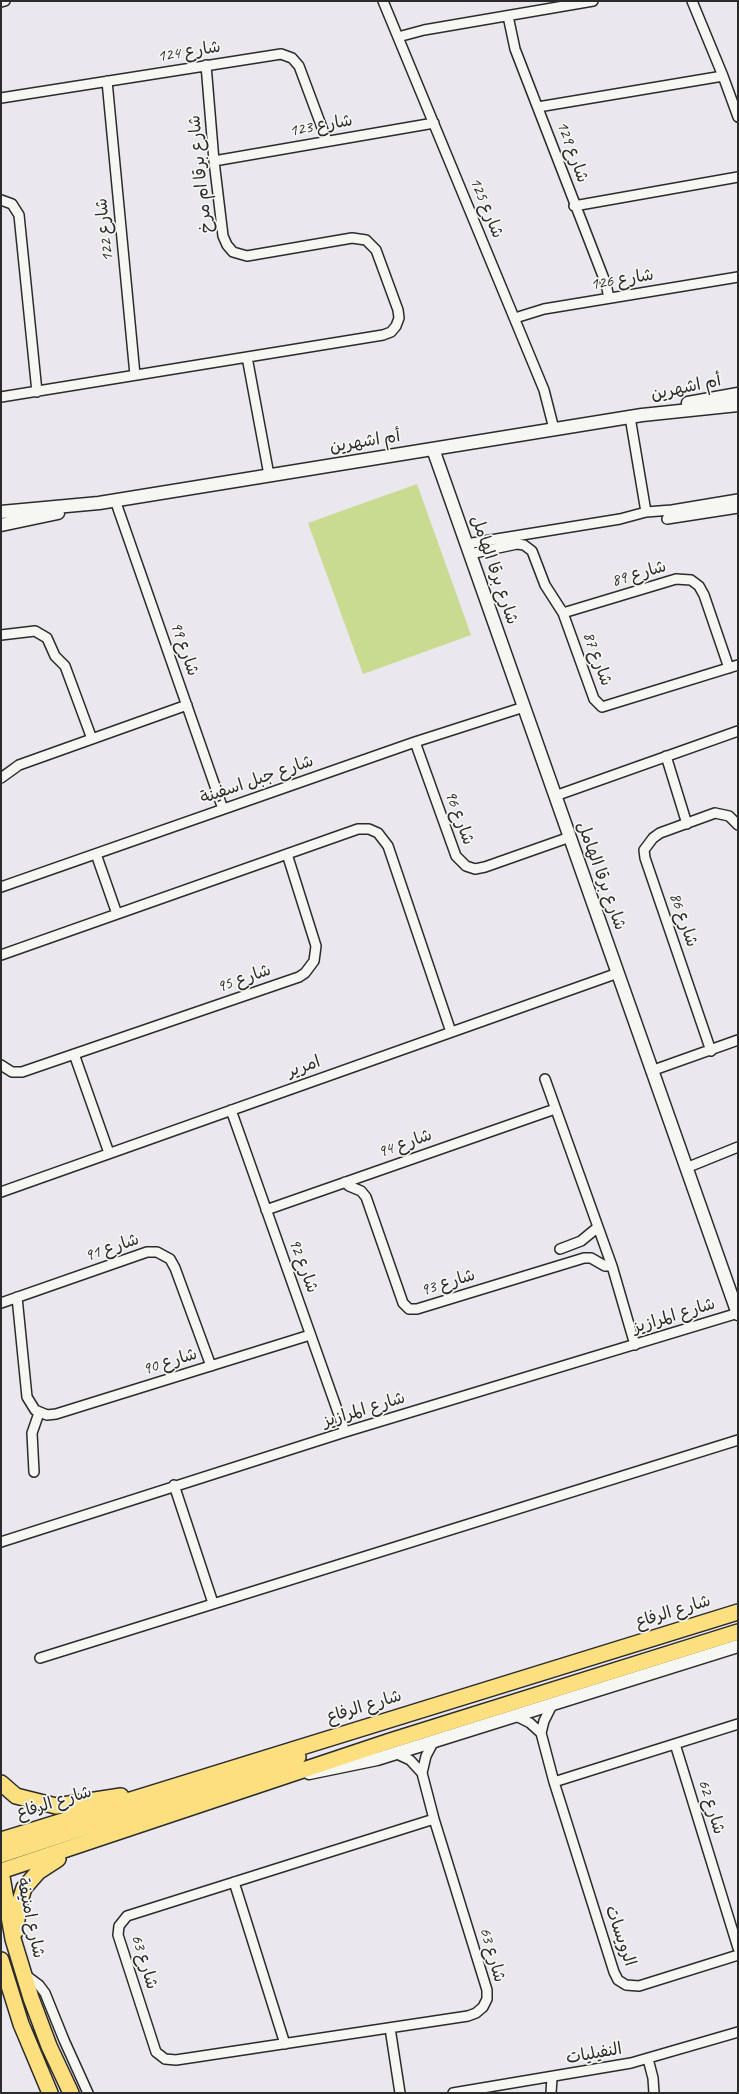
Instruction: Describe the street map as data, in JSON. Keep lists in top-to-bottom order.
{
  "streets": {
    "main road": ["شارع الرفاع", "شارع امنيفة"],
    "street": [
      "شارع 124",
      "شارع 123",
      "شارع 129",
      "شارع برقا ام مرخ",
      "شارع 125",
      "شارع 122",
      "شارع 126",
      "أم اشهرين",
      "شارع برقا الهامل",
      "شارع 89",
      "شارع 99",
      "شارع 87",
      "شارع جبل اسفينة",
      "شارع 96",
      "شارع 86",
      "شارع 95",
      "امرير",
      "شارع 94",
      "شارع 91",
      "شارع 92",
      "شارع 93",
      "شارع المرازيز",
      "شارع 90",
      "شارع 62",
      "الرويسات",
      "شارع 63",
      "النفيليات"
    ]
  },
  "crossings": [
    ["شارع 124", "شارع 123"],
    ["شارع 124", "شارع برقا ام مرخ"],
    ["شارع 124", "شارع 122"],
    ["شارع 123", "شارع برقا ام مرخ"],
    ["شارع 123", "شارع 125"],
    ["شارع 129", "شارع 126"],
    ["شارع برقا ام مرخ", "شارع 122"],
    ["شارع 125", "شارع 126"],
    ["شارع 125", "أم اشهرين"],
    ["أم اشهرين", "شارع برقا الهامل"],
    ["أم اشهرين", "شارع 99"],
    ["شارع برقا الهامل", "شارع 87"],
    ["شارع برقا الهامل", "شارع جبل اسفينة"],
    ["شارع برقا الهامل", "شارع 96"],
    ["شارع برقا الهامل", "امرير"],
    ["شارع برقا الهامل", "شارع المرازيز"],
    ["شارع 89", "شارع 87"],
    ["شارع 99", "شارع جبل اسفينة"],
    ["شارع جبل اسفينة", "شارع 96"],
    ["امرير", "شارع 92"],
    ["شارع 94", "شارع 92"],
    ["شارع 94", "شارع 93"],
    ["شارع 91", "شارع 90"],
    ["شارع 92", "شارع المرازيز"],
    ["شارع 92", "شارع 90"]
  ]
}
